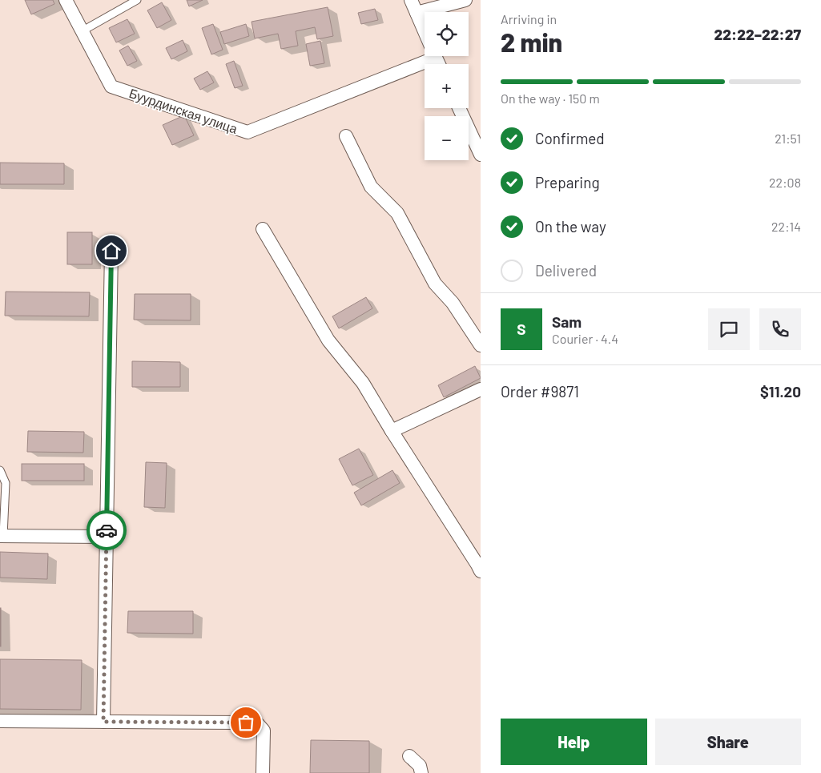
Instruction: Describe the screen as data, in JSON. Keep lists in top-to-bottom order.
{
  "streets": {
    "street": ["Буурдинская улица"]
  },
  "page": {
    "heading": ["2 min", "Arriving in", "22:22–22:27"],
    "panel": [
      "Sam",
      "Courier · 4.4",
      "Order #9871",
      "$11.20"
    ],
    "map_buttons": ["+", "−"],
    "bar": "On the way · 150 m",
    "list": [
      ["Confirmed", "21:51"],
      ["Preparing", "22:08"],
      ["On the way", "22:14"],
      "Delivered"
    ],
    "round": "S",
    "buttons": ["Help", "Share"]
  }
}
